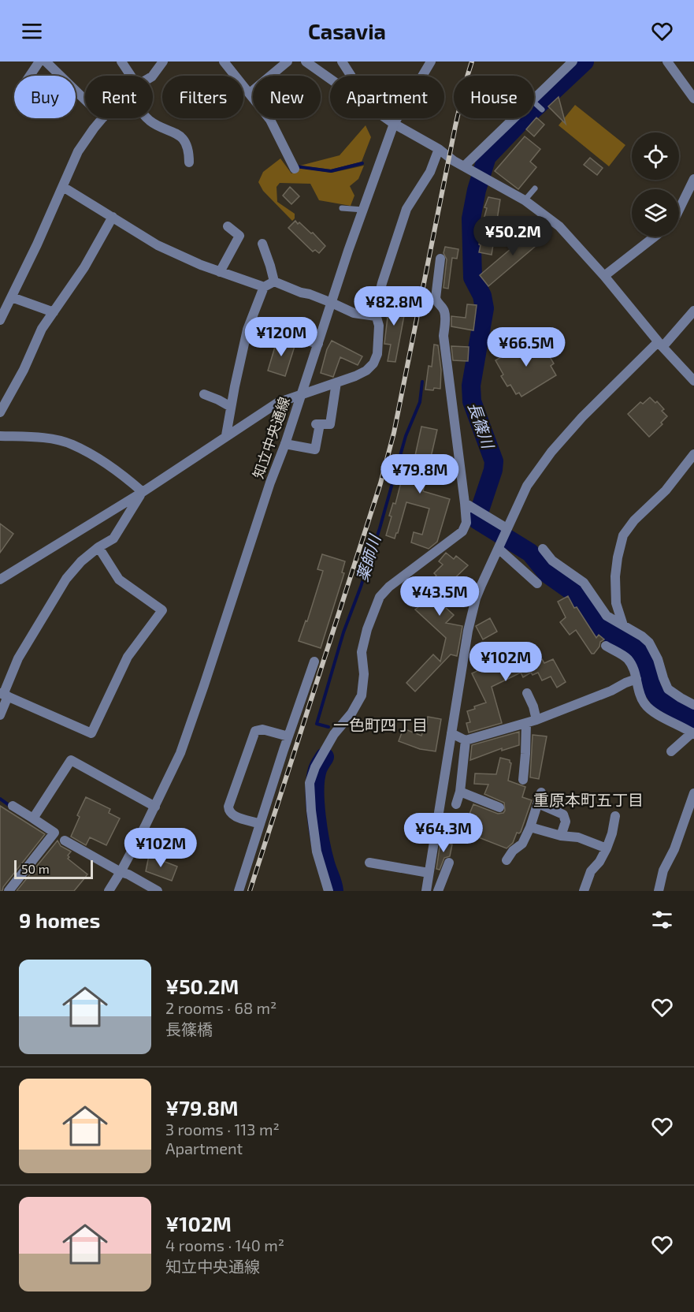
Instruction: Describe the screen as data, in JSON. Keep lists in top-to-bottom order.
{
  "streets": {
    "street": ["知立中央通線"]
  },
  "districts": ["一色町四丁目", "重原本町五丁目"],
  "water": ["長篠川", "薬師川"],
  "scale_bar": "50 m",
  "page": {
    "header": "Casavia",
    "chip": [
      "Buy",
      "Rent",
      "Filters",
      "New",
      "Apartment",
      "House"
    ],
    "price": [
      "¥50.2M",
      "¥82.8M",
      "¥120M",
      "¥66.5M",
      "¥79.8M",
      "¥43.5M",
      "¥102M",
      "¥64.3M",
      "¥102M"
    ],
    "scale": "50 m",
    "heading": "9 homes",
    "list": [
      {
        "name": "¥50.2M",
        "note": "2 rooms · 68 m² · 長篠橋"
      },
      {
        "name": "¥79.8M",
        "note": "3 rooms · 113 m² · Apartment"
      },
      {
        "name": "¥102M",
        "note": "4 rooms · 140 m² · 知立中央通線"
      }
    ]
  }
}
